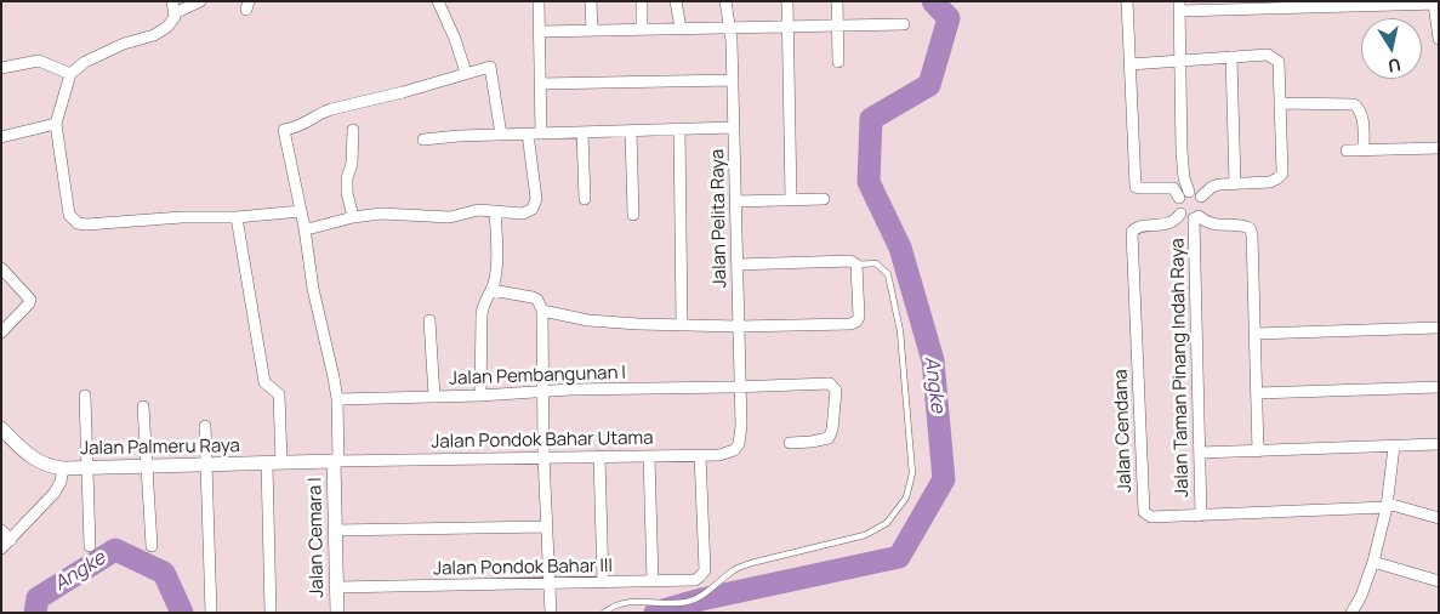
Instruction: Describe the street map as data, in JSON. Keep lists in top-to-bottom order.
{
  "streets": {
    "street": [
      "Jalan Pelita Raya",
      "Jalan Taman Pinang Indah Raya",
      "Jalan Pembangunan I",
      "Jalan Cendana",
      "Jalan Pondok Bahar Utama",
      "Jalan Palmeru Raya",
      "Jalan Cemara I",
      "Jalan Pondok Bahar III"
    ]
  },
  "crossings": [
    ["Jalan Pelita Raya", "Jalan Pembangunan I"],
    ["Jalan Pelita Raya", "Jalan Pondok Bahar Utama"],
    ["Jalan Taman Pinang Indah Raya", "Jalan Cendana"],
    ["Jalan Pembangunan I", "Jalan Cemara I"],
    ["Jalan Pondok Bahar Utama", "Jalan Palmeru Raya"],
    ["Jalan Pondok Bahar Utama", "Jalan Cemara I"],
    ["Jalan Pondok Bahar Utama", "Jalan Pondok Bahar III"],
    ["Jalan Palmeru Raya", "Jalan Cemara I"],
    ["Jalan Cemara I", "Jalan Pondok Bahar III"]
  ],
  "water": ["Angke"],
  "north": "bottom"
}
